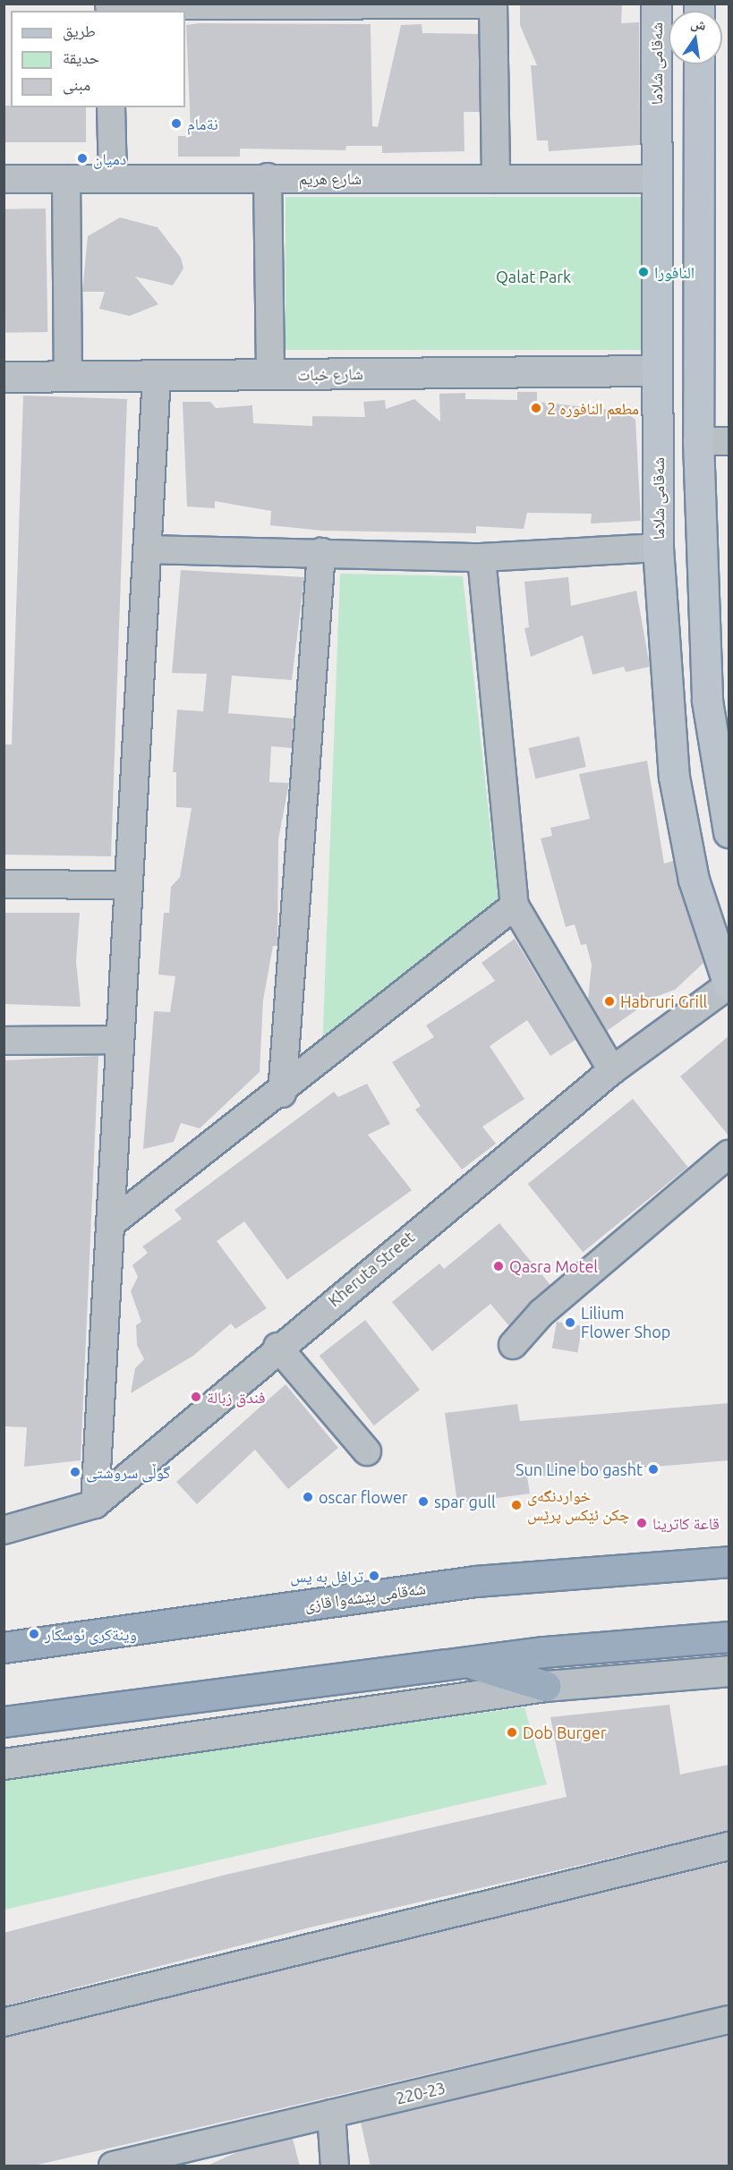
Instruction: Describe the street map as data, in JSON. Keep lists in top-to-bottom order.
{
  "streets": {
    "highway": ["شەقامی پێشەوا قازی"],
    "main road": ["شەقامی شلاما"],
    "street": [
      "شارع هريم",
      "شارع خبات",
      "Kheruta Street",
      "220-23"
    ]
  },
  "crossings": [
    ["شەقامی شلاما", "شارع هريم"],
    ["شەقامی شلاما", "شارع خبات"],
    ["شەقامی شلاما", "Kheruta Street"]
  ],
  "parks": ["Qalat Park"],
  "places": [
    "نةمام",
    "دميان",
    "النافورا",
    "مطعم النافوره 2",
    "Habruri Grill",
    "Qasra Motel",
    "Lilium Flower Shop",
    "فندق زبالة",
    "Sun Line bo gasht",
    "گوڵی سروشتی",
    "oscar flower",
    "spar gull",
    "خواردنگەی چکن ئێکس پرێس",
    "قاعة كاترينا",
    "ترافل به يس",
    "وينةكرى ئوسكار",
    "Dob Burger"
  ],
  "legend": ["طريق", "حديقة", "مبنى"],
  "north": "top"
}
